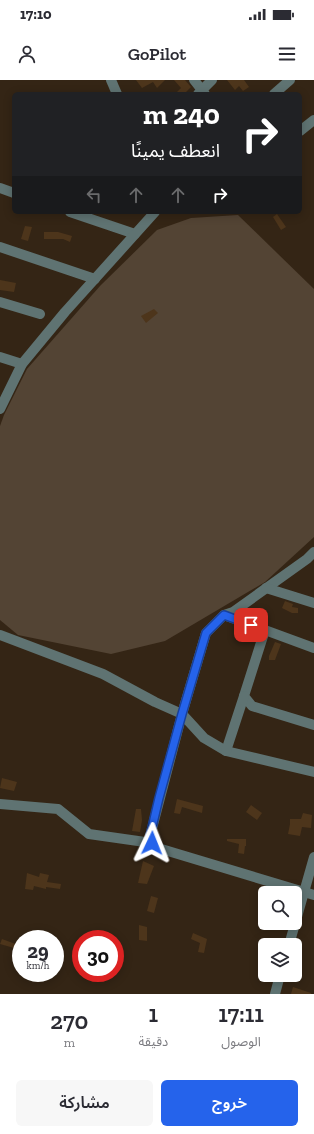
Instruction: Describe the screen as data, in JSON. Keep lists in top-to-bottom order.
{
  "page": {
    "status": "17:10",
    "header": "GoPilot",
    "turn": ["240 m", "انعطف يمينًا"],
    "speed": "29 km/h",
    "limit": "30",
    "eta": [
      "17:11",
      "الوصول",
      "1",
      "دقيقة",
      "270",
      "m"
    ],
    "buttons": ["خروج", "مشاركة"]
  }
}
